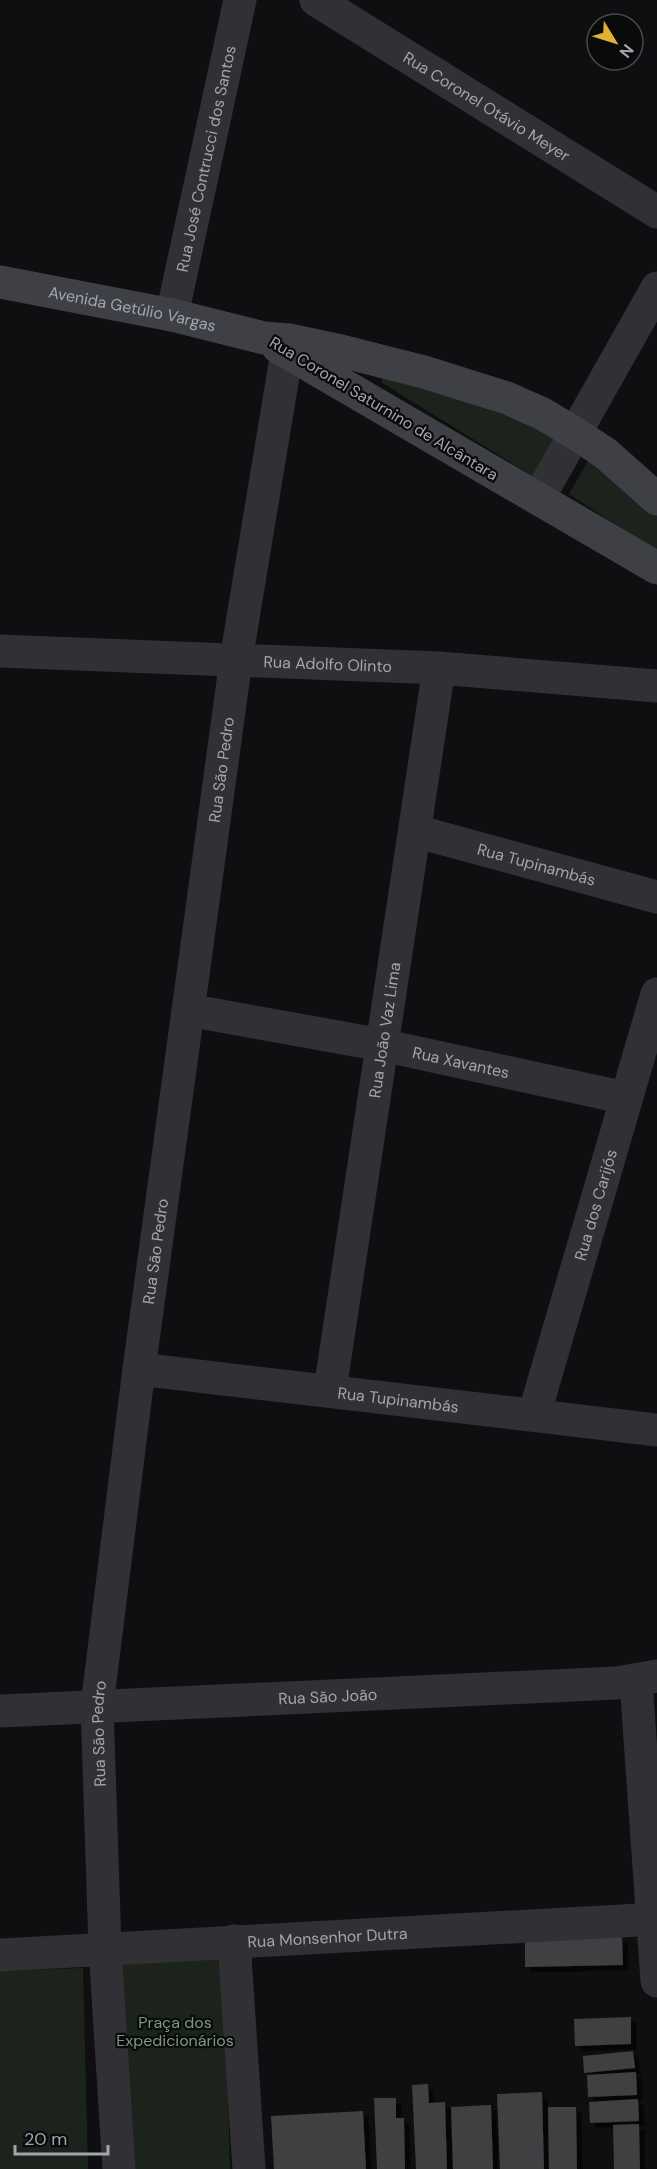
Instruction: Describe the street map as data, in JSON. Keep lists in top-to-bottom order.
{
  "streets": {
    "main road": ["Avenida Getúlio Vargas", "Rua Coronel Saturnino de Alcântara"],
    "street": [
      "Rua Coronel Otávio Meyer",
      "Rua José Contrucci dos Santos",
      "Rua Adolfo Olinto",
      "Rua São Pedro",
      "Rua Tupinambás",
      "Rua João Vaz Lima",
      "Rua Xavantes",
      "Rua dos Carijós",
      "Rua São João",
      "Rua Monsenhor Dutra"
    ]
  },
  "crossings": [
    ["Rua José Contrucci dos Santos", "Avenida Getúlio Vargas"],
    ["Avenida Getúlio Vargas", "Rua Coronel Saturnino de Alcântara"],
    ["Avenida Getúlio Vargas", "Rua São Pedro"],
    ["Rua Coronel Saturnino de Alcântara", "Rua São Pedro"],
    ["Rua Adolfo Olinto", "Rua São Pedro"],
    ["Rua Adolfo Olinto", "Rua João Vaz Lima"],
    ["Rua São Pedro", "Rua Tupinambás"],
    ["Rua São Pedro", "Rua Xavantes"],
    ["Rua São Pedro", "Rua São João"],
    ["Rua São Pedro", "Rua Monsenhor Dutra"],
    ["Rua Tupinambás", "Rua João Vaz Lima"],
    ["Rua Tupinambás", "Rua dos Carijós"],
    ["Rua João Vaz Lima", "Rua Xavantes"],
    ["Rua Xavantes", "Rua dos Carijós"]
  ],
  "parks": ["Praça dos Expedicionários"],
  "scale_bar": "20 m",
  "north": "bottom right"
}
